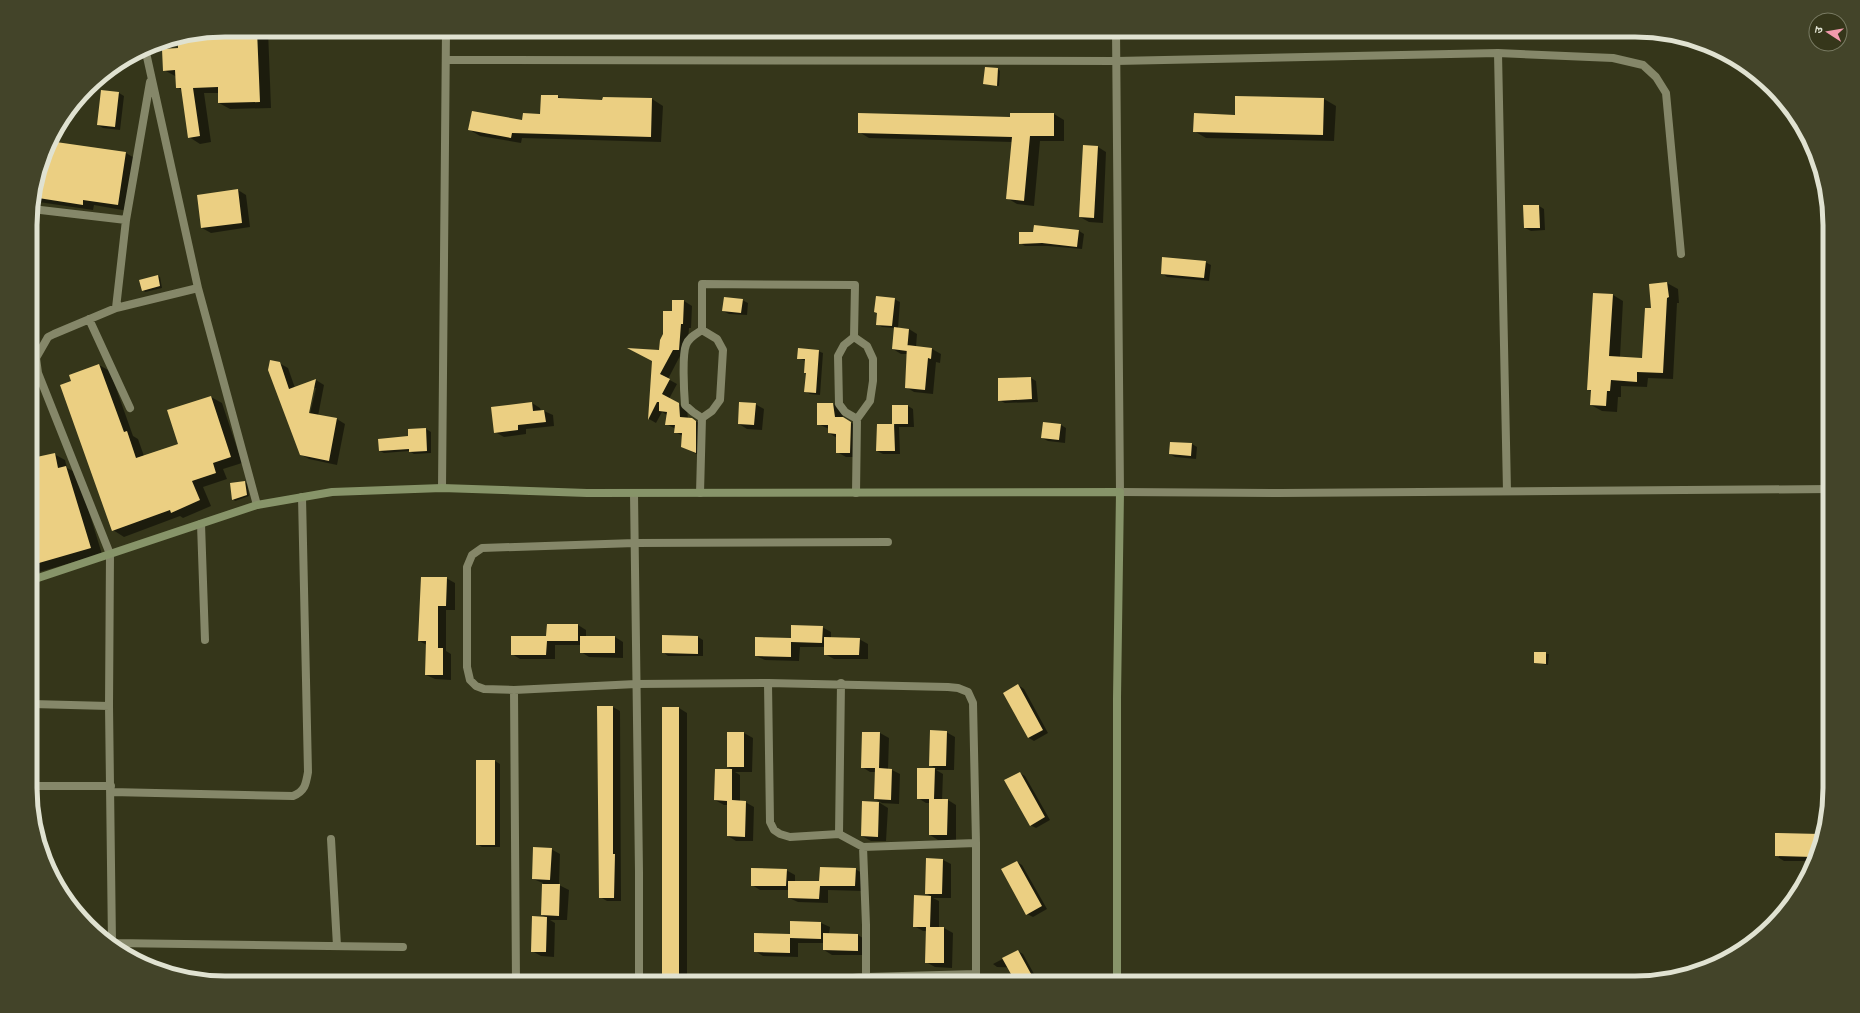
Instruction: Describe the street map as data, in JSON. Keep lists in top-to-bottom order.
{
  "north": "left"
}
